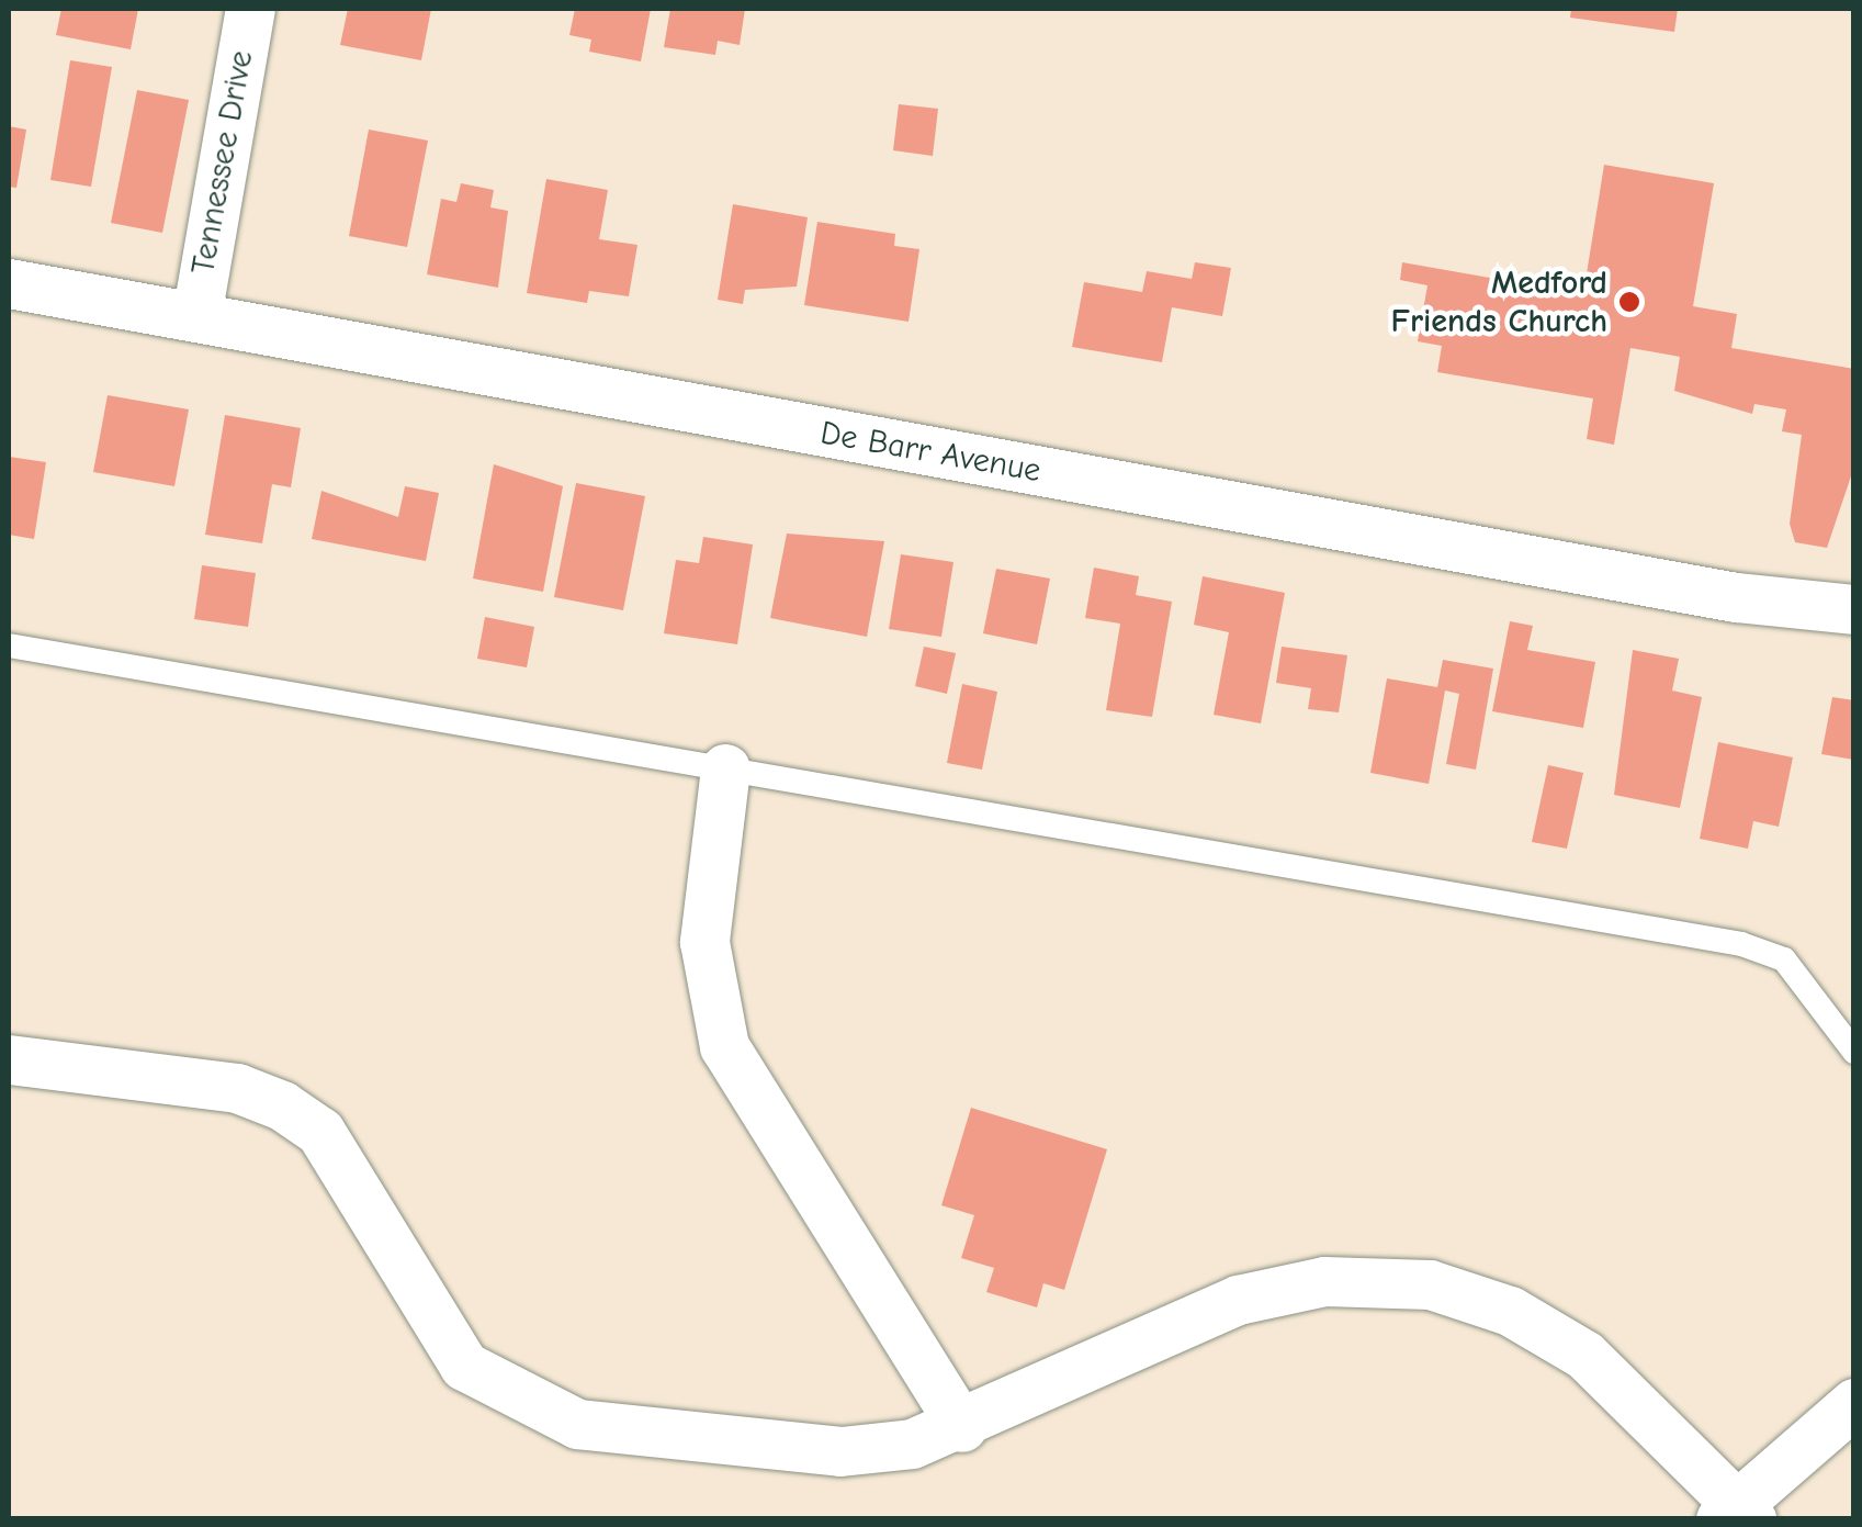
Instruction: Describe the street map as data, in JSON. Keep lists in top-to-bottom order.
{
  "streets": {
    "street": ["Tennessee Drive", "De Barr Avenue"]
  },
  "crossings": [
    ["Tennessee Drive", "De Barr Avenue"]
  ],
  "places": ["Medford Friends Church"]
}
